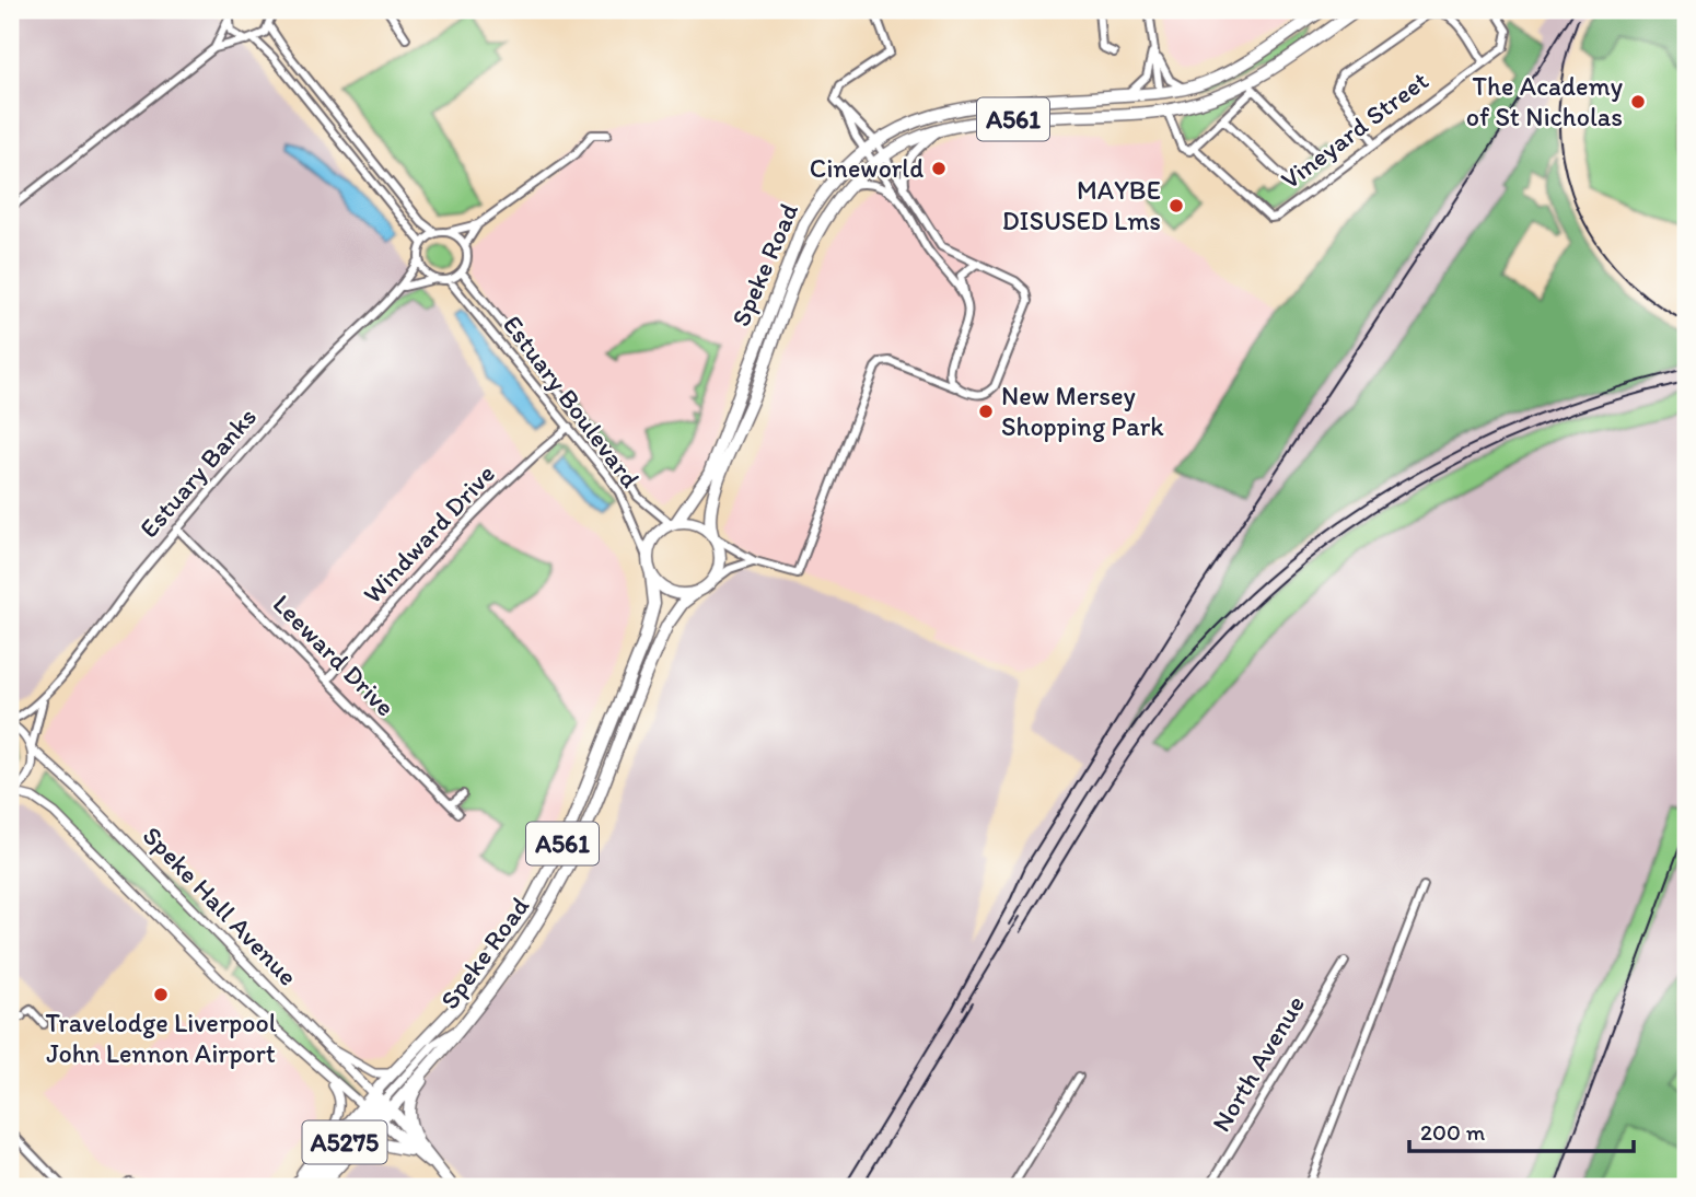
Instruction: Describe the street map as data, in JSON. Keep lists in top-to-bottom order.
{
  "streets": {
    "highway": ["A561", "Speke Road", "A5275"],
    "street": [
      "Vineyard Street",
      "Estuary Boulevard",
      "Estuary Banks",
      "Windward Drive",
      "Leeward Drive",
      "Speke Hall Avenue",
      "North Avenue"
    ]
  },
  "crossings": [
    ["A561", "Speke Road"],
    ["A561", "Estuary Boulevard"],
    ["A561", "Speke Hall Avenue"],
    ["A561", "A5275"],
    ["Vineyard Street", "Speke Road"],
    ["Speke Road", "Estuary Boulevard"],
    ["Speke Road", "Speke Hall Avenue"],
    ["Speke Road", "A5275"],
    ["Estuary Boulevard", "Estuary Banks"],
    ["Estuary Boulevard", "Windward Drive"],
    ["Estuary Banks", "Leeward Drive"],
    ["Estuary Banks", "Speke Hall Avenue"],
    ["Windward Drive", "Leeward Drive"],
    ["Speke Hall Avenue", "A5275"]
  ],
  "places": [
    "The Academy of St Nicholas",
    "Cineworld",
    "MAYBE DISUSED Lms",
    "New Mersey Shopping Park",
    "Travelodge Liverpool John Lennon Airport"
  ],
  "scale_bar": "200 m"
}
